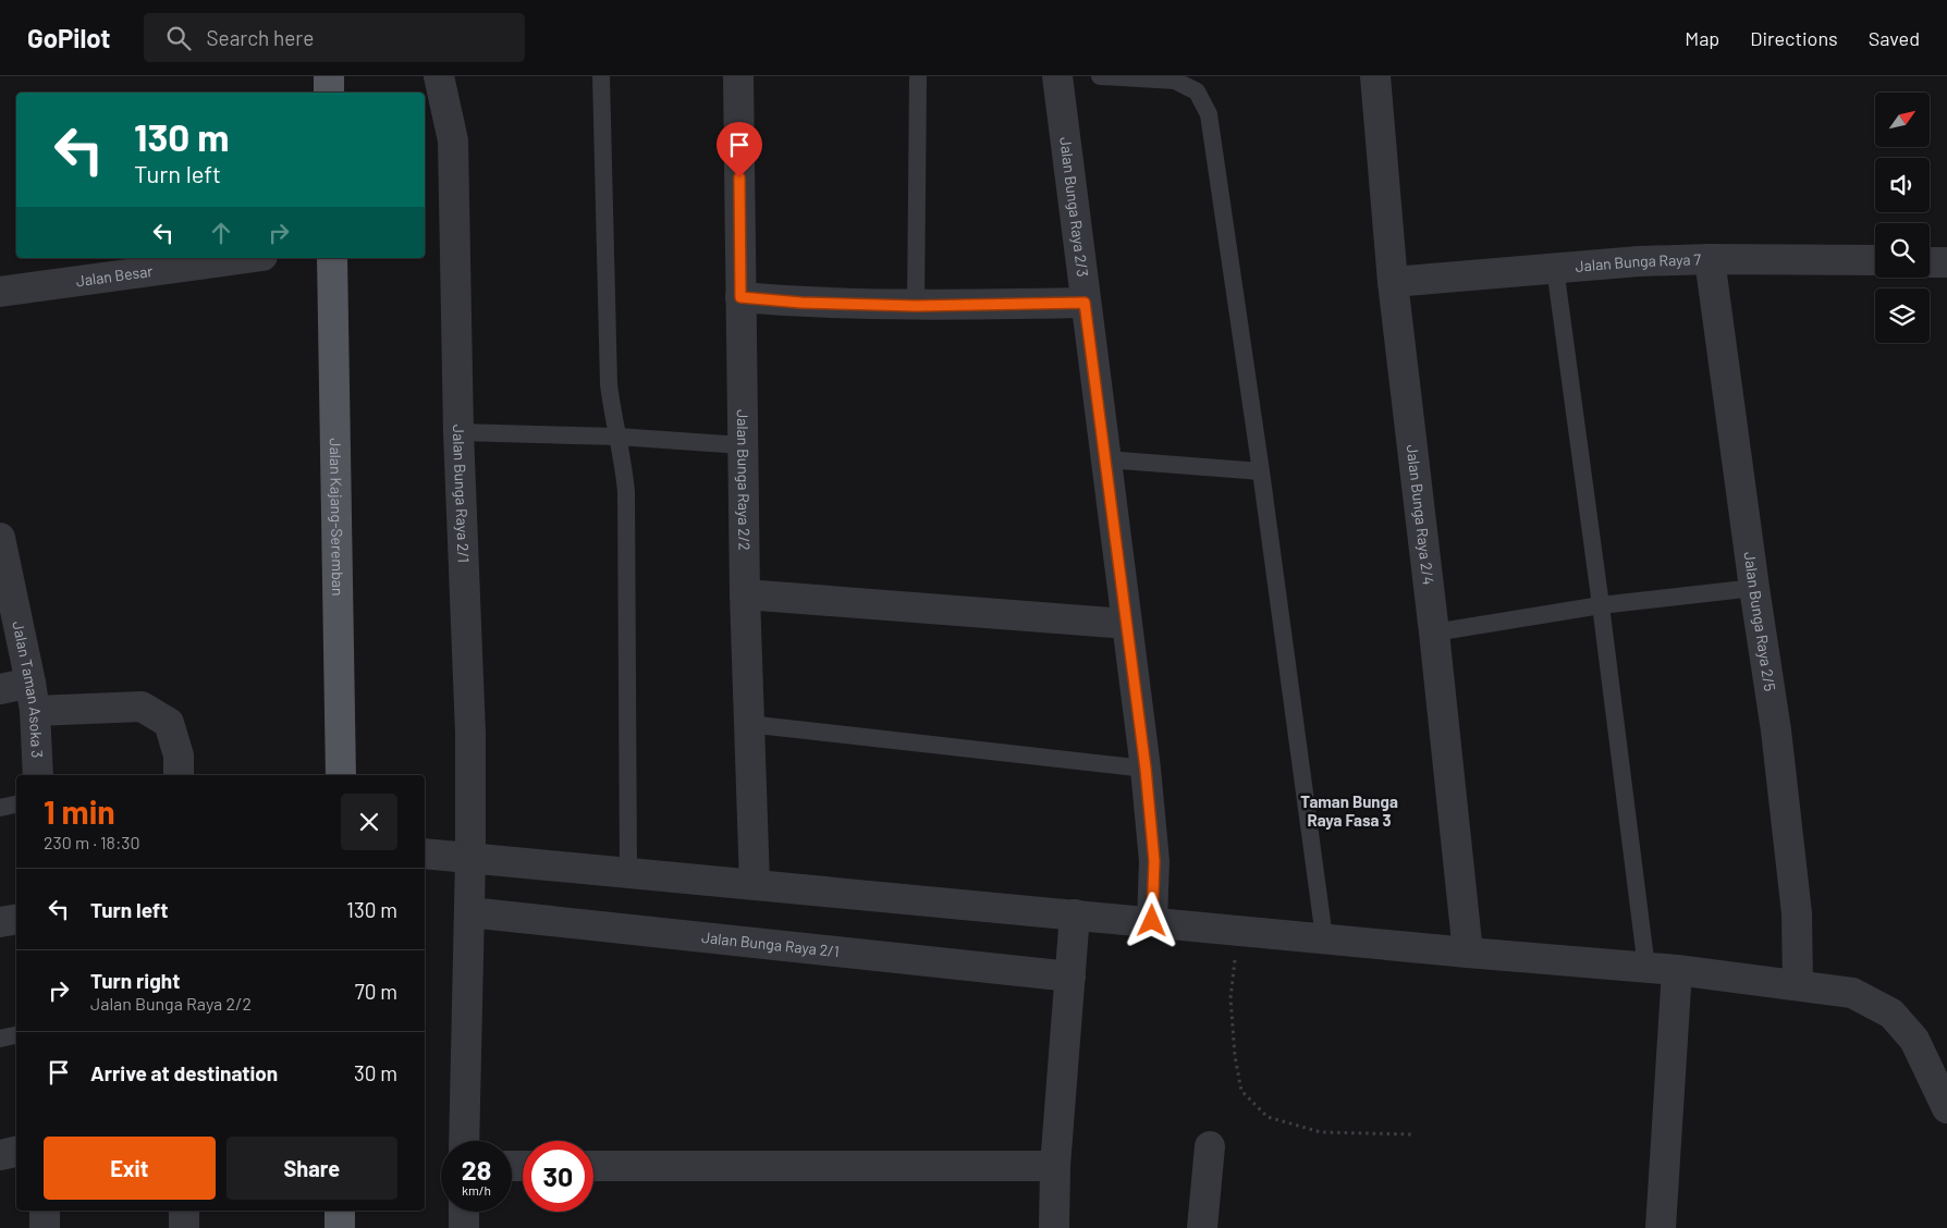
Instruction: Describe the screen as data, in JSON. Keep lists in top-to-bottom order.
{
  "streets": {
    "main road": ["Jalan Kajang-Seremban"],
    "street": [
      "Jalan Bunga Raya 2/3",
      "Jalan Bunga Raya 7",
      "Jalan Besar",
      "Jalan Bunga Raya 2/2",
      "Jalan Bunga Raya 2/1",
      "Jalan Bunga Raya 2/4",
      "Jalan Bunga Raya 2/5",
      "Jalan Taman Asoka 3"
    ]
  },
  "crossings": [
    ["Jalan Bunga Raya 7", "Jalan Bunga Raya 2/4"],
    ["Jalan Bunga Raya 7", "Jalan Bunga Raya 2/5"]
  ],
  "districts": ["Taman Bunga Raya Fasa 3"],
  "north": "top right",
  "page": {
    "header": "GoPilot",
    "search": "Search here",
    "nav": ["Map", "Directions", "Saved"],
    "turn": ["130 m", "Turn left"],
    "heading": ["1 min", "230 m · 18:30"],
    "list": [
      {
        "name": "Turn left",
        "value": "130 m"
      },
      {
        "name": "Turn right",
        "note": "Jalan Bunga Raya 2/2",
        "value": "70 m"
      },
      {
        "name": "Arrive at destination",
        "value": "30 m"
      }
    ],
    "buttons": ["Exit", "Share"],
    "speed": "28 km/h",
    "limit": "30"
  }
}
